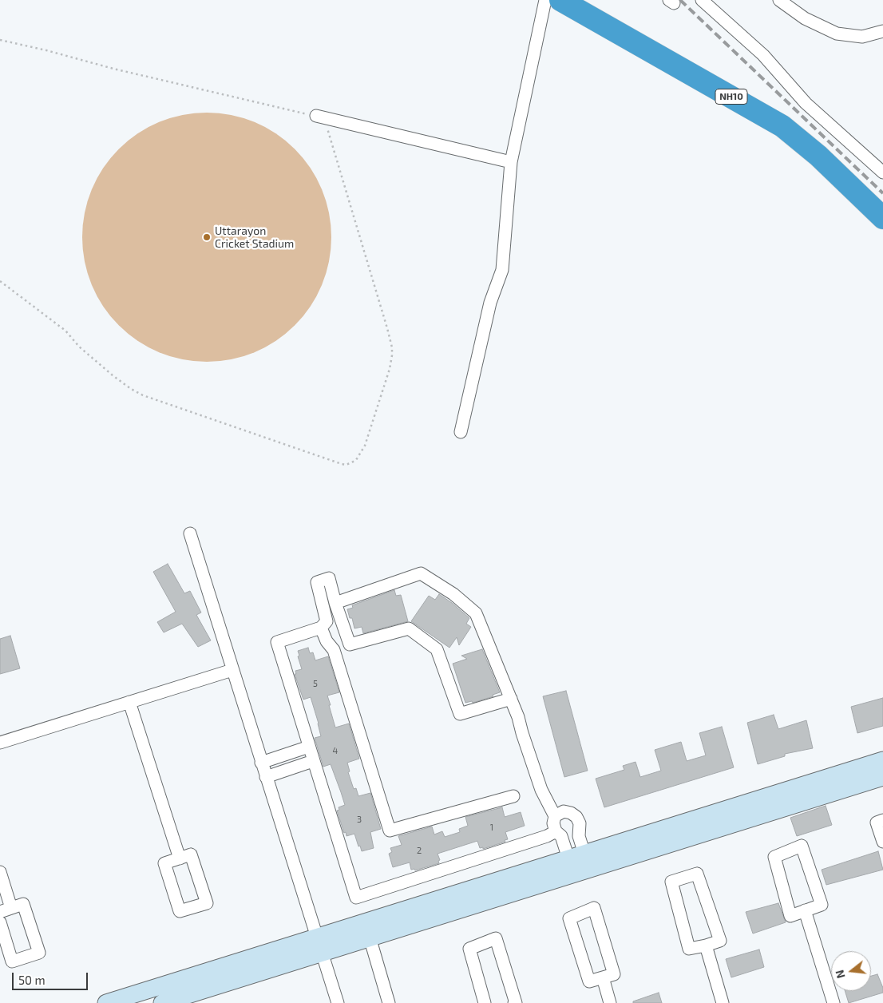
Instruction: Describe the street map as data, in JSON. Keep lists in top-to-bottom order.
{
  "streets": {
    "highway": ["NH10"]
  },
  "places": ["Uttarayon Cricket Stadium"],
  "house_numbers": [
    "5",
    "4",
    "3",
    "1",
    "2"
  ],
  "scale_bar": "50 m",
  "north": "left"
}
